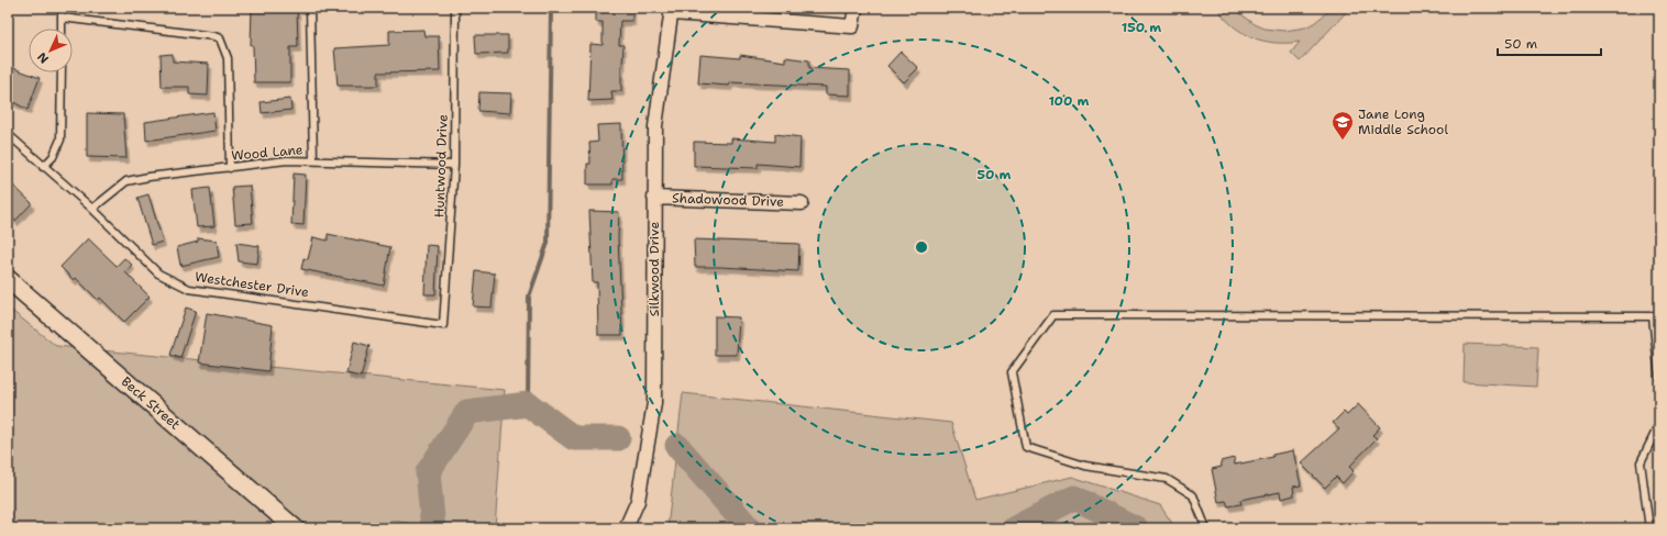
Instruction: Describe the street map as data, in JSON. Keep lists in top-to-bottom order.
{
  "streets": {
    "street": ["Shadowood Drive", "Silkwood Drive", "Beck Street"],
    "lane": ["Wood Lane", "Huntwood Drive", "Westchester Drive"]
  },
  "crossings": [
    ["Wood Lane", "Huntwood Drive"],
    ["Wood Lane", "Westchester Drive"],
    ["Huntwood Drive", "Westchester Drive"],
    ["Shadowood Drive", "Silkwood Drive"]
  ],
  "places": {
    "school or university": ["Jane Long Middle School"]
  },
  "scale_bar": "50 m",
  "north": "bottom left",
  "rings": ["150 m", "100 m", "50 m"]
}
